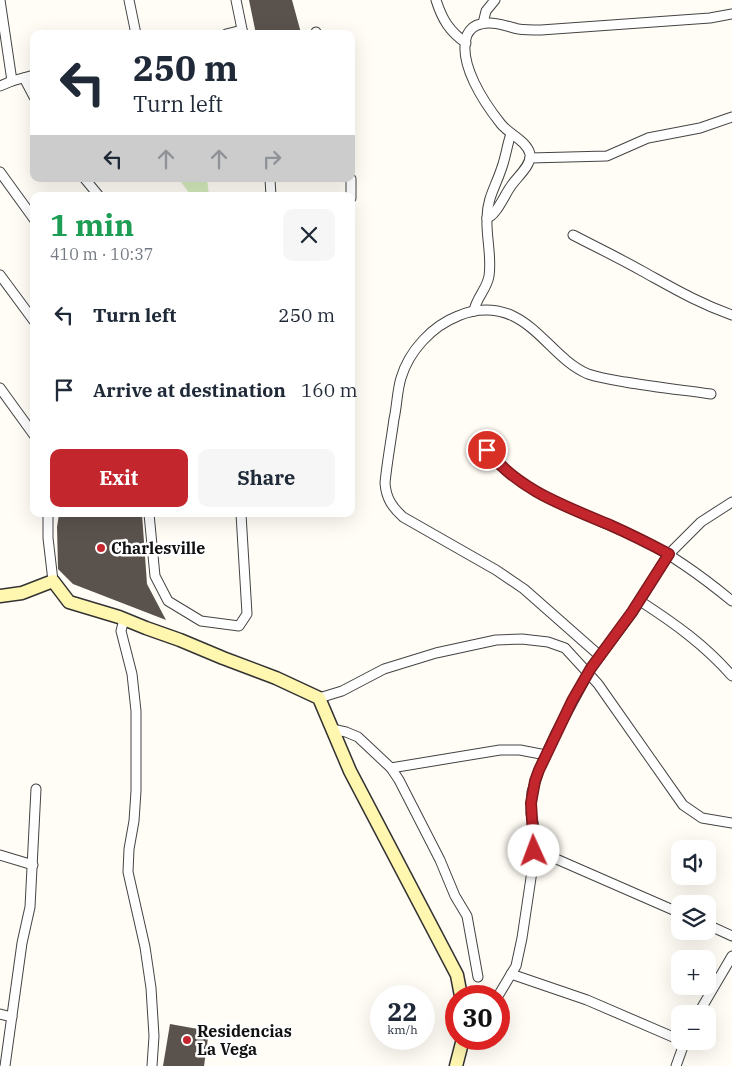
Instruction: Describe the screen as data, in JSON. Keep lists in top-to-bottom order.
{
  "places": ["Charlesville", "Residencias La Vega"],
  "page": {
    "turn": ["250 m", "Turn left"],
    "heading": ["1 min", "410 m · 10:37"],
    "list": [
      {
        "name": "Turn left",
        "value": "250 m"
      },
      {
        "name": "Arrive at destination",
        "value": "160 m"
      }
    ],
    "buttons": ["Exit", "Share"],
    "map_buttons": ["+", "−"],
    "speed": "22 km/h",
    "limit": "30"
  }
}
